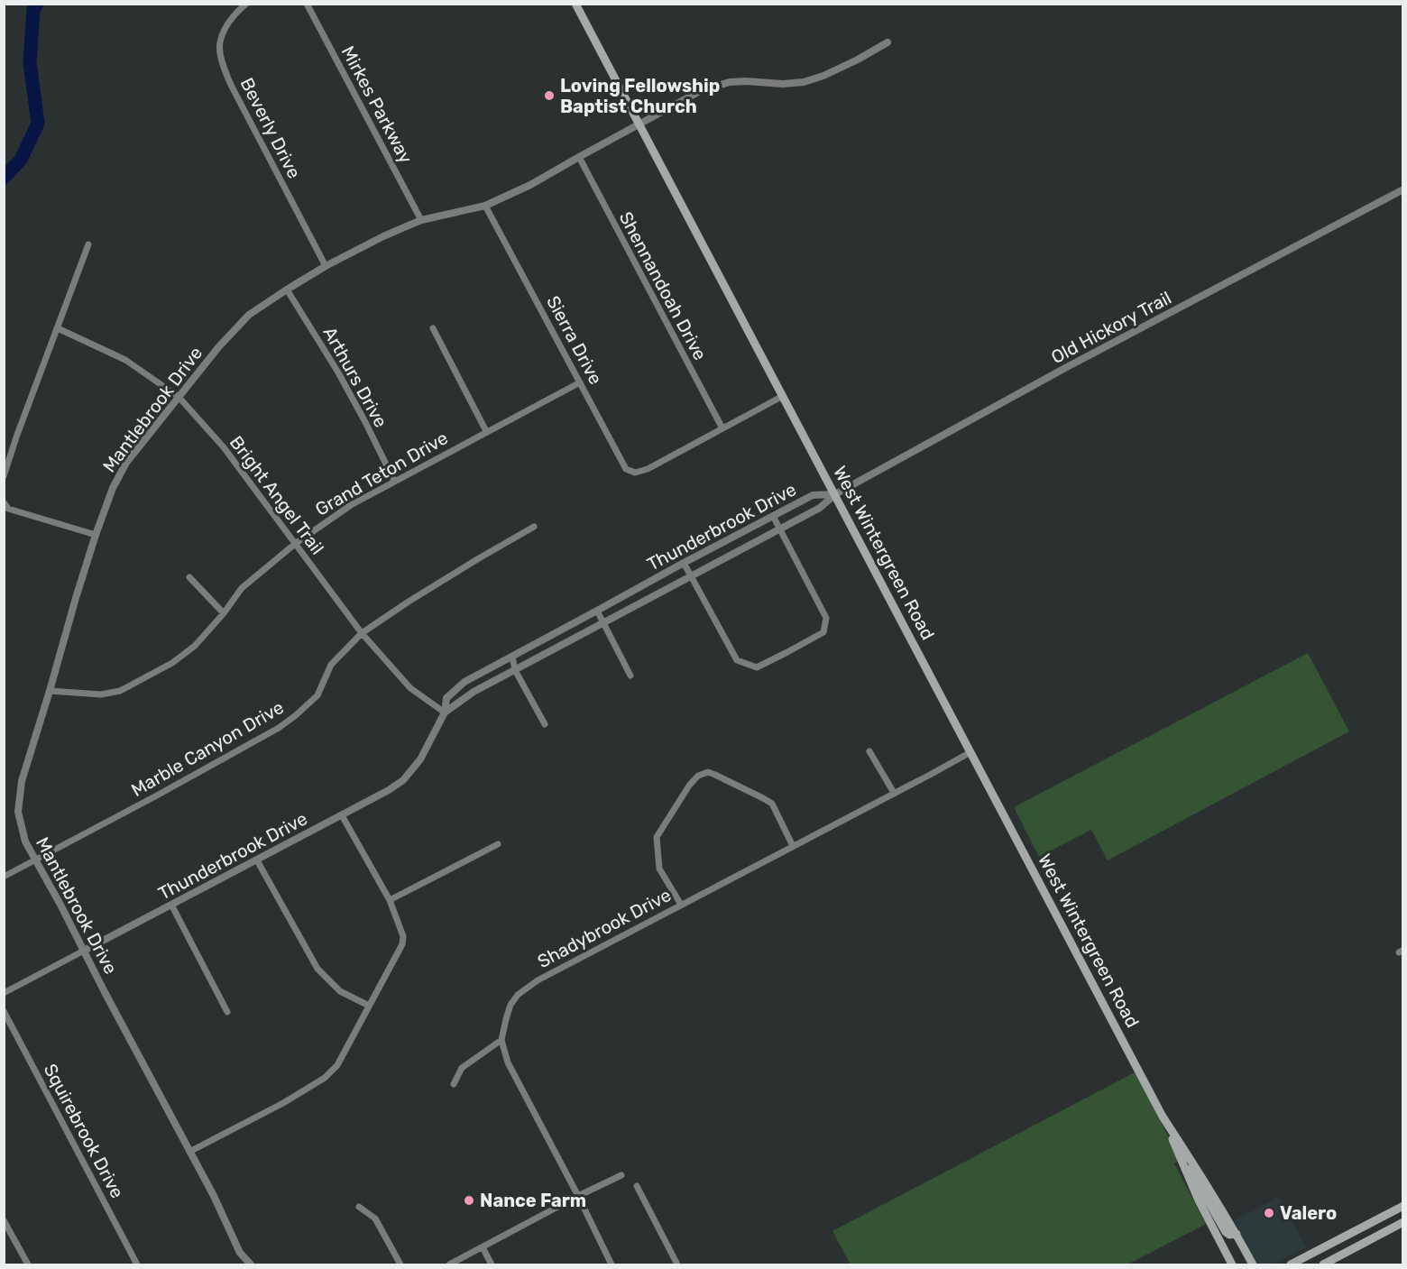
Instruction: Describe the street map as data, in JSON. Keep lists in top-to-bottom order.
{
  "streets": {
    "main road": ["West Wintergreen Road"],
    "street": [
      "Mirkes Parkway",
      "Beverly Drive",
      "Shennandoah Drive",
      "Old Hickory Trail",
      "Sierra Drive",
      "Arthurs Drive",
      "Mantlebrook Drive",
      "Grand Teton Drive",
      "Bright Angel Trail",
      "Thunderbrook Drive",
      "Marble Canyon Drive",
      "Shadybrook Drive",
      "Squirebrook Drive"
    ]
  },
  "crossings": [
    ["Mirkes Parkway", "Mantlebrook Drive"],
    ["Beverly Drive", "Mantlebrook Drive"],
    ["Shennandoah Drive", "Sierra Drive"],
    ["Shennandoah Drive", "Mantlebrook Drive"],
    ["Old Hickory Trail", "Thunderbrook Drive"],
    ["Old Hickory Trail", "West Wintergreen Road"],
    ["Sierra Drive", "Mantlebrook Drive"],
    ["Sierra Drive", "Grand Teton Drive"],
    ["Arthurs Drive", "Mantlebrook Drive"],
    ["Arthurs Drive", "Grand Teton Drive"],
    ["Mantlebrook Drive", "Grand Teton Drive"],
    ["Mantlebrook Drive", "Bright Angel Trail"],
    ["Mantlebrook Drive", "Thunderbrook Drive"],
    ["Mantlebrook Drive", "West Wintergreen Road"],
    ["Mantlebrook Drive", "Marble Canyon Drive"],
    ["Grand Teton Drive", "Bright Angel Trail"],
    ["Bright Angel Trail", "Thunderbrook Drive"],
    ["Bright Angel Trail", "Marble Canyon Drive"],
    ["Thunderbrook Drive", "West Wintergreen Road"],
    ["West Wintergreen Road", "Shadybrook Drive"]
  ],
  "places": ["Loving Fellowship Baptist Church", "Nance Farm", "Valero"]
}
